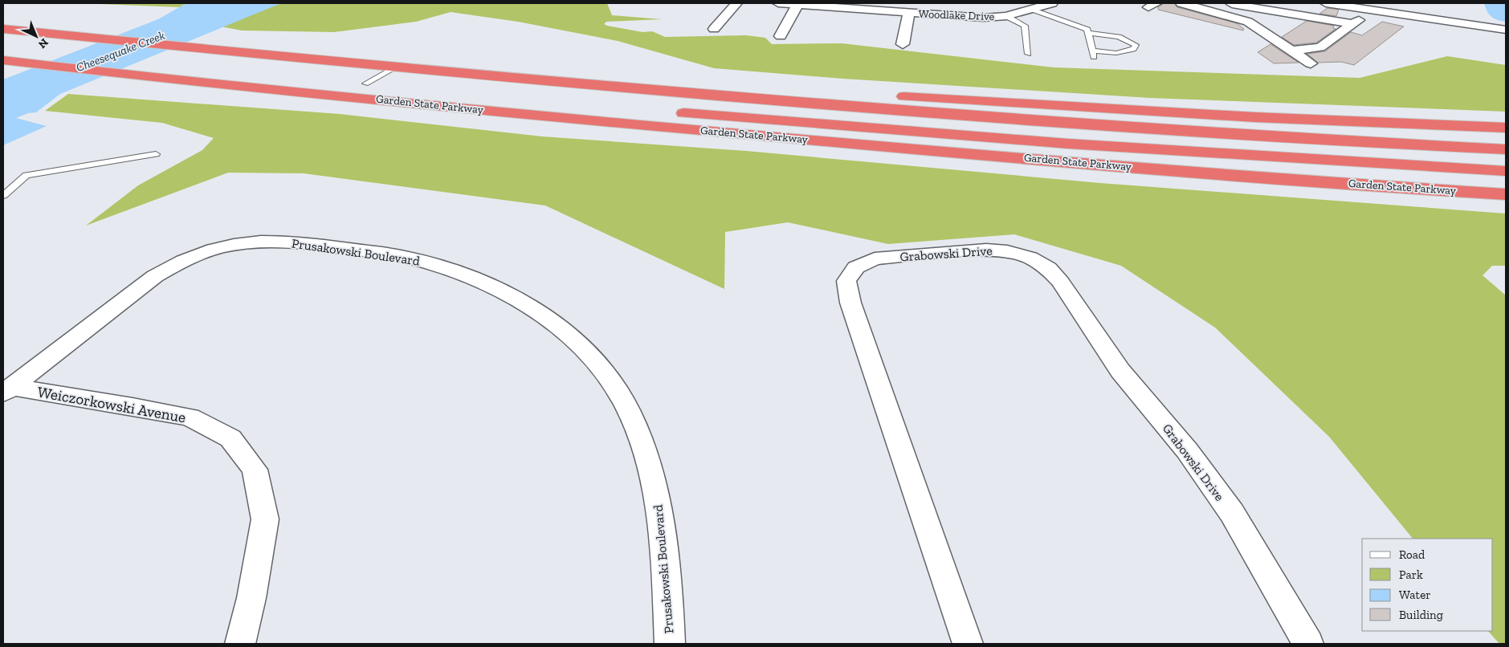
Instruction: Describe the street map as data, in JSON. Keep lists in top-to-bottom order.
{
  "streets": {
    "highway": ["Garden State Parkway"],
    "street": [
      "Woodlake Drive",
      "Prusakowski Boulevard",
      "Grabowski Drive",
      "Weiczorkowski Avenue"
    ]
  },
  "crossings": [
    ["Prusakowski Boulevard", "Weiczorkowski Avenue"]
  ],
  "water": ["Cheesequake Creek"],
  "legend": [
    "Road",
    "Park",
    "Water",
    "Building"
  ],
  "north": "bottom right"
}
